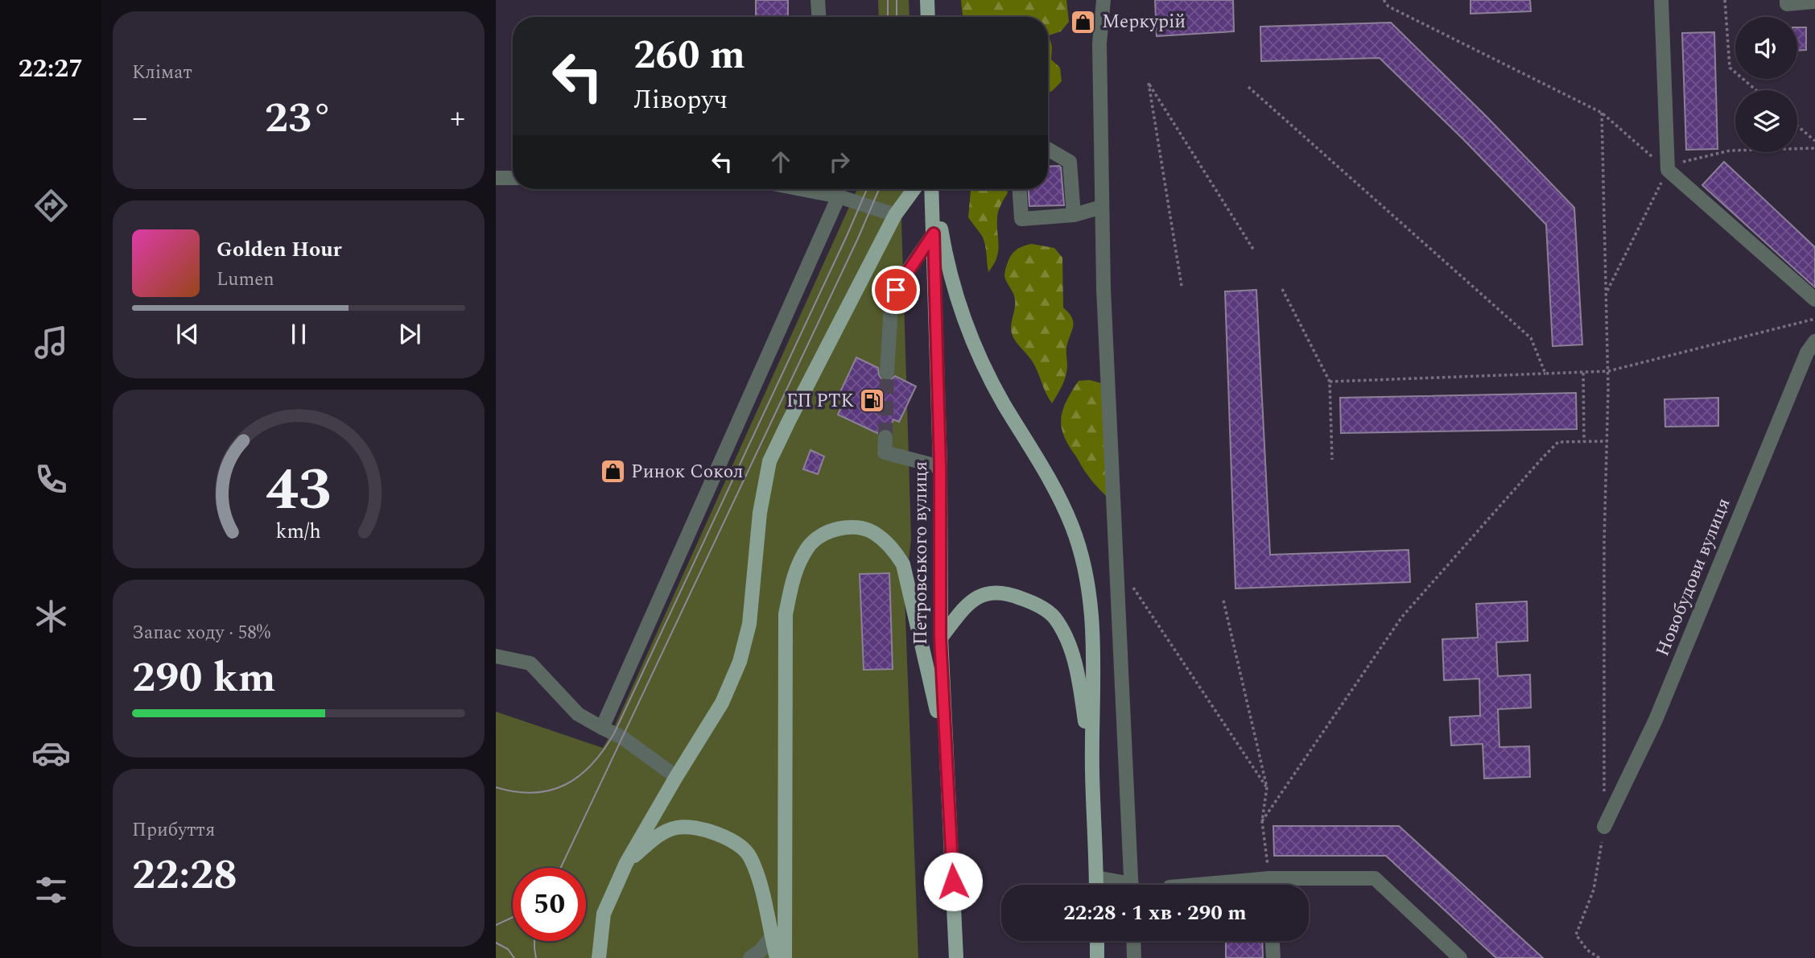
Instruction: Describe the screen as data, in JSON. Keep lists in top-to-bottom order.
{
  "streets": {
    "main road": ["Петровського вулиця"],
    "lane": ["Новобудови вулиця"]
  },
  "places": {
    "shop": ["Меркурій", "Ринок Сокол"],
    "fuel station": ["ГП РТК"]
  },
  "page": {
    "tabs": "22:27",
    "tile": [
      "Клімат",
      ["Запас ходу · 58%", "290 km"],
      ["Прибуття", "22:28"]
    ],
    "turn": ["260 m", "Ліворуч"],
    "heat": ["−", "23°", "+"],
    "song": ["Golden Hour", "Lumen"],
    "limit": "50",
    "trip": "22:28 · 1 хв · 290 m",
    "gauge": ["43", "km/h"]
  }
}
